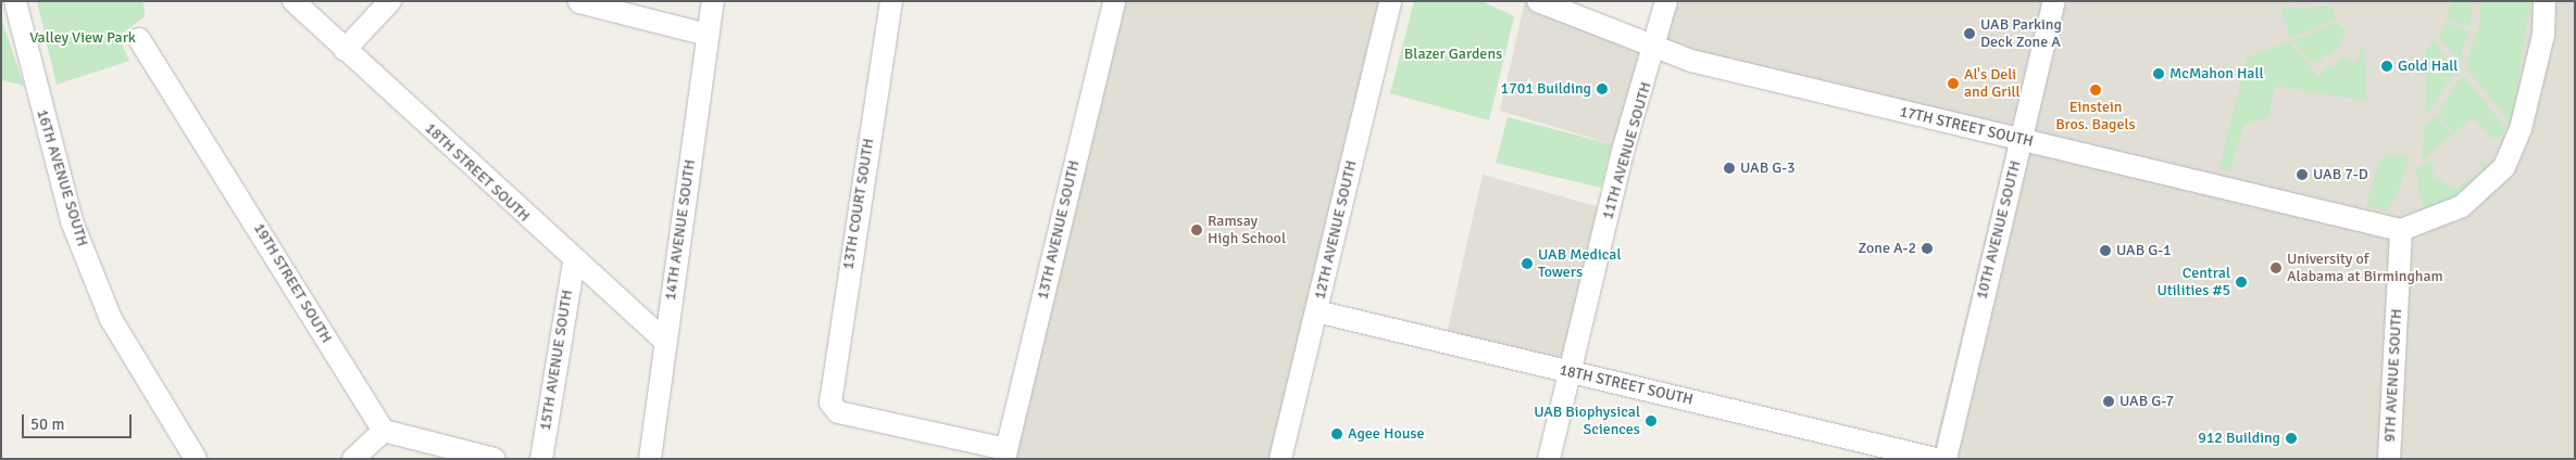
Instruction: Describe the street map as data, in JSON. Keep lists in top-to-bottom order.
{
  "streets": {
    "street": [
      "17TH STREET SOUTH",
      "11TH AVENUE SOUTH",
      "18TH STREET SOUTH",
      "16TH AVENUE SOUTH",
      "13TH COURT SOUTH",
      "14TH AVENUE SOUTH",
      "13TH AVENUE SOUTH",
      "12TH AVENUE SOUTH",
      "10TH AVENUE SOUTH",
      "19TH STREET SOUTH",
      "15TH AVENUE SOUTH",
      "9TH AVENUE SOUTH"
    ]
  },
  "crossings": [
    ["17TH STREET SOUTH", "11TH AVENUE SOUTH"],
    ["17TH STREET SOUTH", "10TH AVENUE SOUTH"],
    ["17TH STREET SOUTH", "9TH AVENUE SOUTH"],
    ["11TH AVENUE SOUTH", "18TH STREET SOUTH"],
    ["18TH STREET SOUTH", "14TH AVENUE SOUTH"],
    ["18TH STREET SOUTH", "12TH AVENUE SOUTH"],
    ["18TH STREET SOUTH", "15TH AVENUE SOUTH"],
    ["13TH COURT SOUTH", "13TH AVENUE SOUTH"]
  ],
  "parks": ["Valley View Park", "Blazer Gardens"],
  "places": [
    "UAB Parking Deck Zone A",
    "Gold Hall",
    "McMahon Hall",
    "Al's Deli and Grill",
    "1701 Building",
    "Einstein Bros. Bagels",
    "UAB G-3",
    "UAB 7-D",
    "Ramsay High School",
    "Zone A-2",
    "UAB G-1",
    "UAB Medical Towers",
    "University of Alabama at Birmingham",
    "Central Utilities #5",
    "UAB G-7",
    "UAB Biophysical Sciences",
    "Agee House",
    "912 Building"
  ],
  "scale_bar": "50 m"
}
